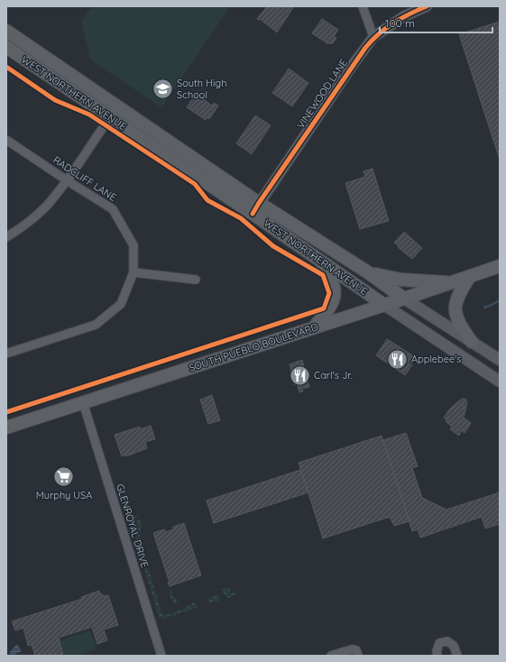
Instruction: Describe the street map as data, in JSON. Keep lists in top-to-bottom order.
{
  "streets": {
    "main road": ["WEST NORTHERN AVENUE", "SOUTH PUEBLO BOULEVARD"],
    "street": ["VINEWOOD LANE", "RADCLIFF LANE", "GLENROYAL DRIVE"]
  },
  "crossings": [
    ["WEST NORTHERN AVENUE", "VINEWOOD LANE"],
    ["WEST NORTHERN AVENUE", "SOUTH PUEBLO BOULEVARD"],
    ["SOUTH PUEBLO BOULEVARD", "GLENROYAL DRIVE"]
  ],
  "places": {
    "school or university": ["South High School"],
    "restaurant": ["Applebee's", "Carl's Jr."],
    "supermarket": ["Murphy USA"]
  },
  "scale_bar": "100 m"
}
